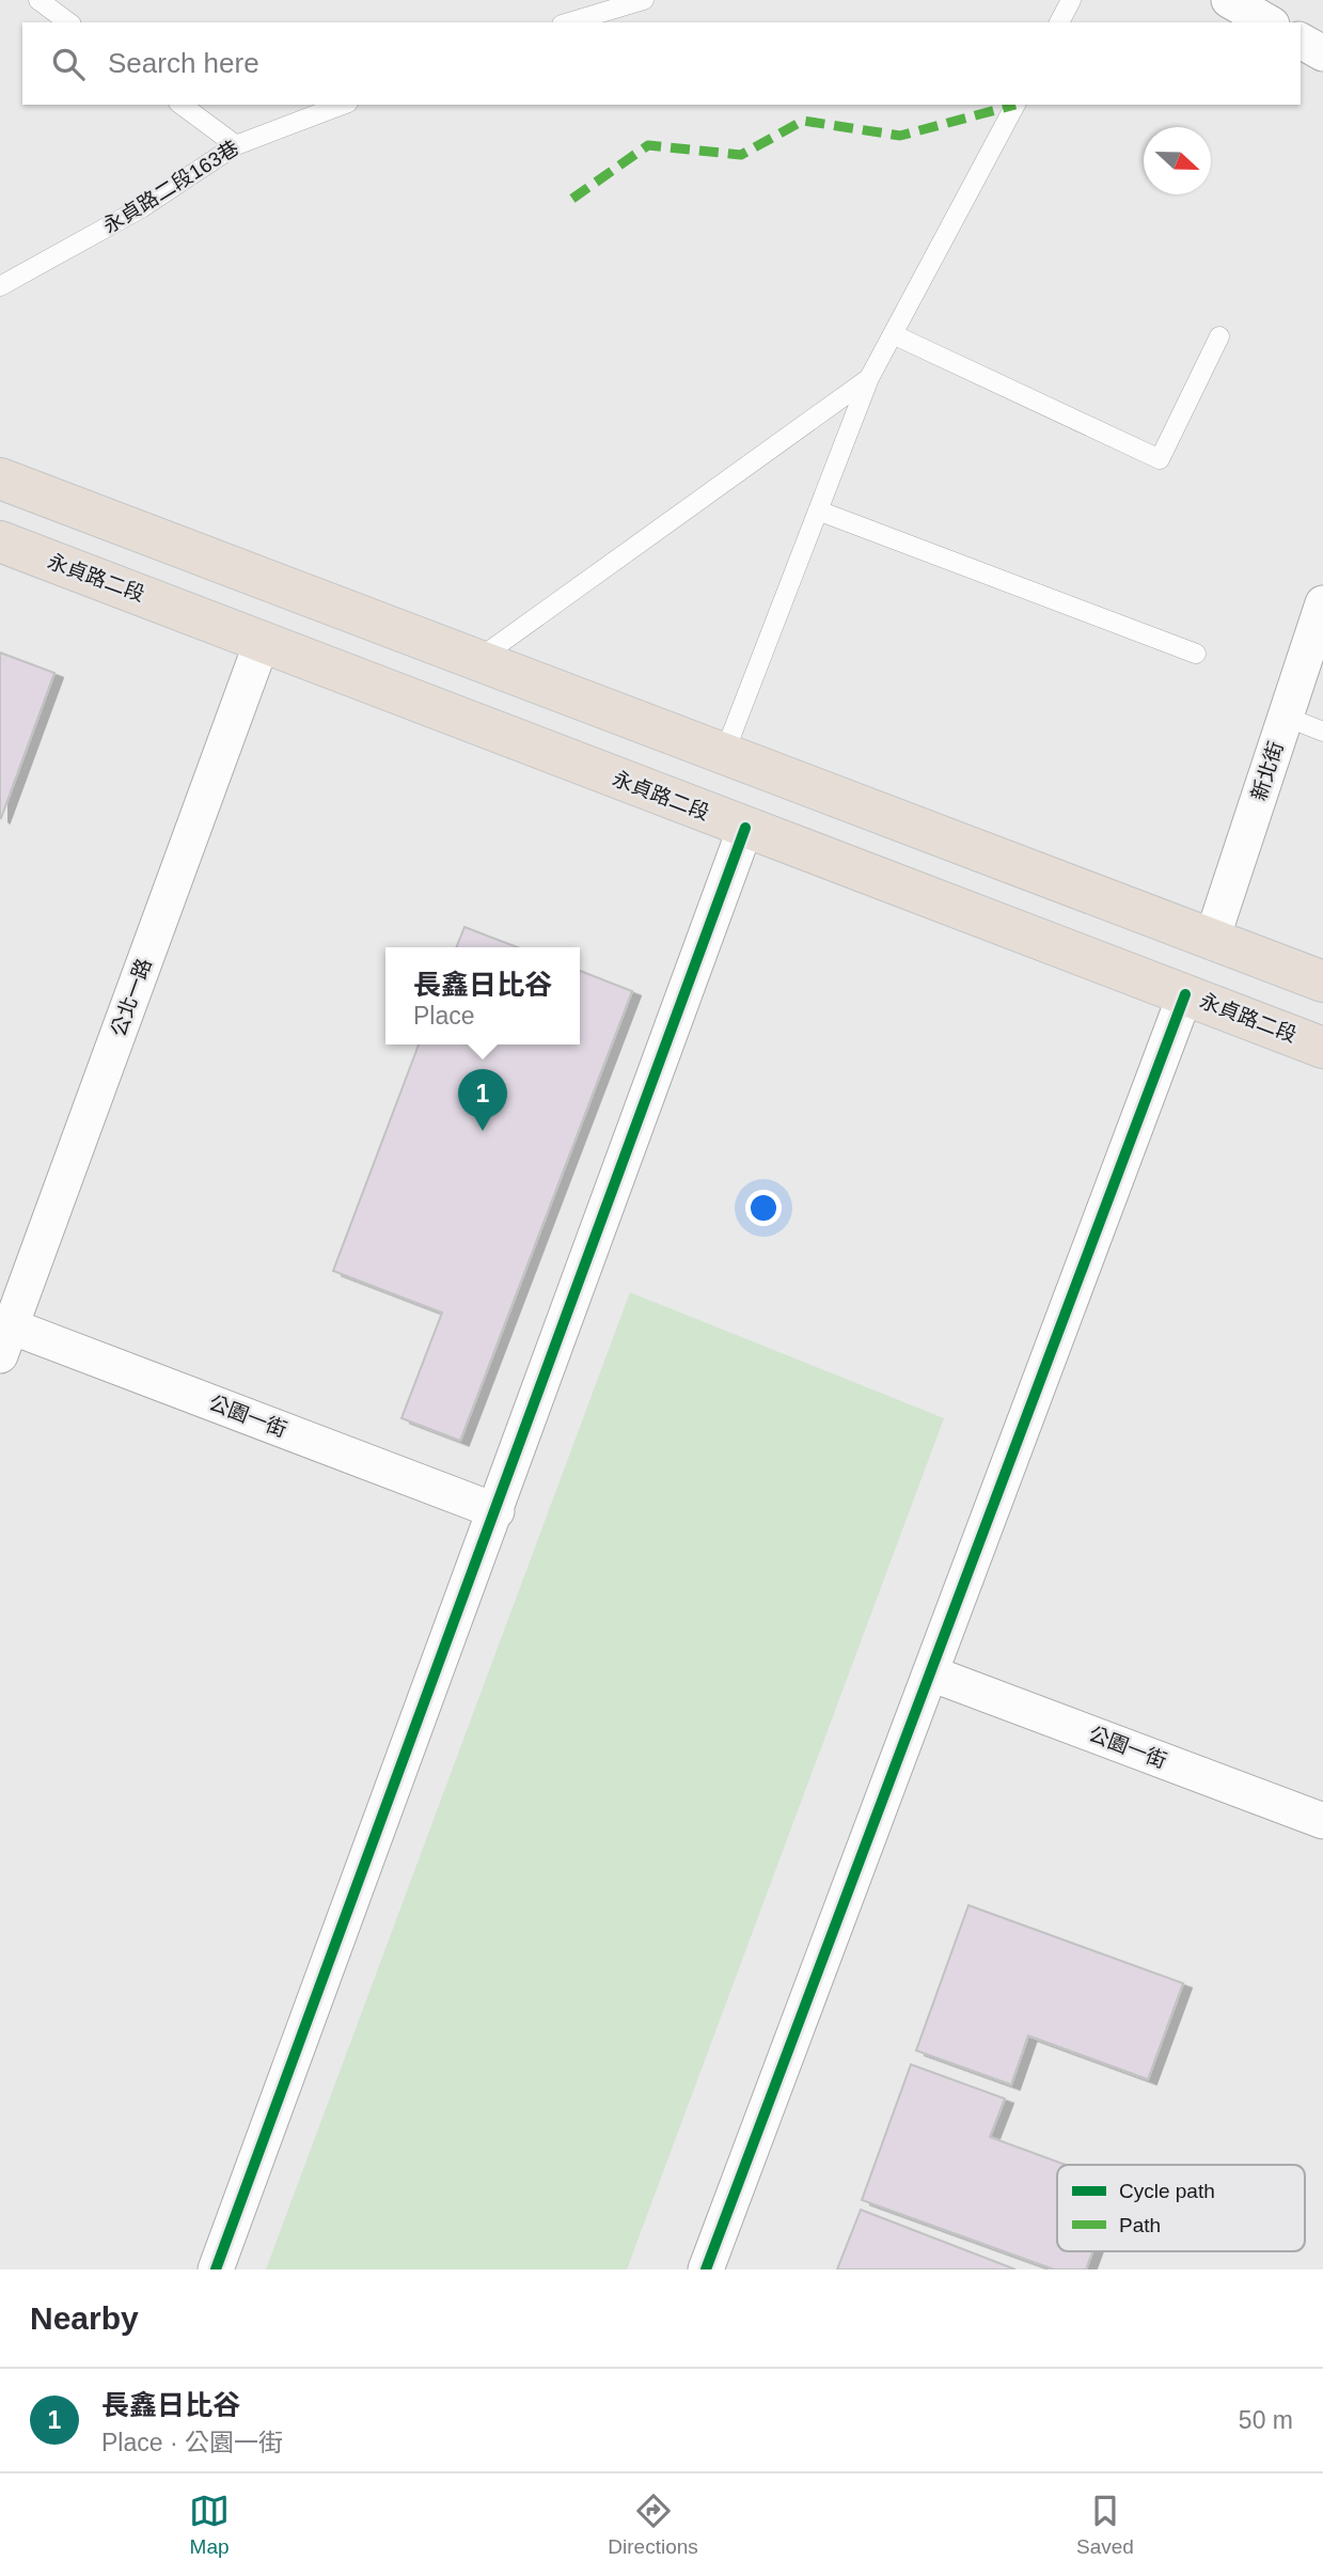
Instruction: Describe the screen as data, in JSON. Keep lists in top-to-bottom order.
{
  "streets": {
    "main road": ["永貞路二段"],
    "street": ["新北街", "公北一路", "公園一街"],
    "lane": ["永貞路二段163巷"]
  },
  "crossings": [
    ["永貞路二段", "公北一路"],
    ["公北一路", "公園一街"]
  ],
  "legend": ["Cycle path", "Path"],
  "north": "right",
  "page": {
    "search": "Search here",
    "popup": ["長鑫日比谷", "Place"],
    "pins": "1",
    "heading": "Nearby",
    "list": [
      {
        "mark": "1",
        "name": "長鑫日比谷",
        "note": "Place · 公園一街",
        "value": "50 m"
      }
    ],
    "nav": ["Map", "Directions", "Saved"]
  }
}
